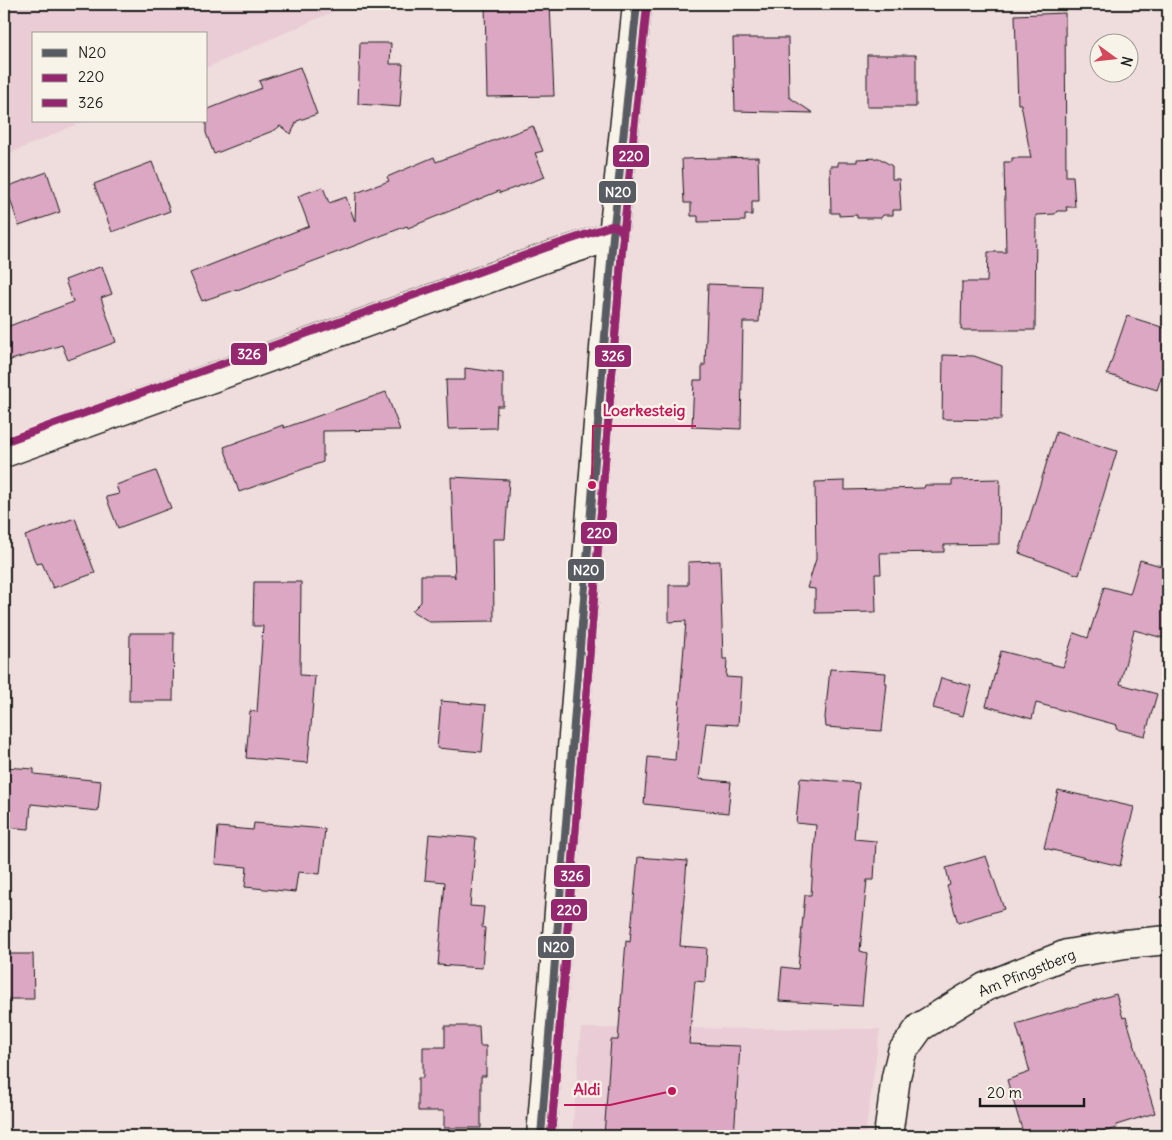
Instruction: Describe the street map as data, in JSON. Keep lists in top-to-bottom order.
{
  "streets": {
    "street": ["Am Pfingstberg"]
  },
  "places": ["Loerkesteig", "Aldi"],
  "lines": ["transit line N20", "transit line 220", "transit line 326"],
  "legend": ["N20", "220", "326"],
  "scale_bar": "20 m",
  "north": "right"
}
